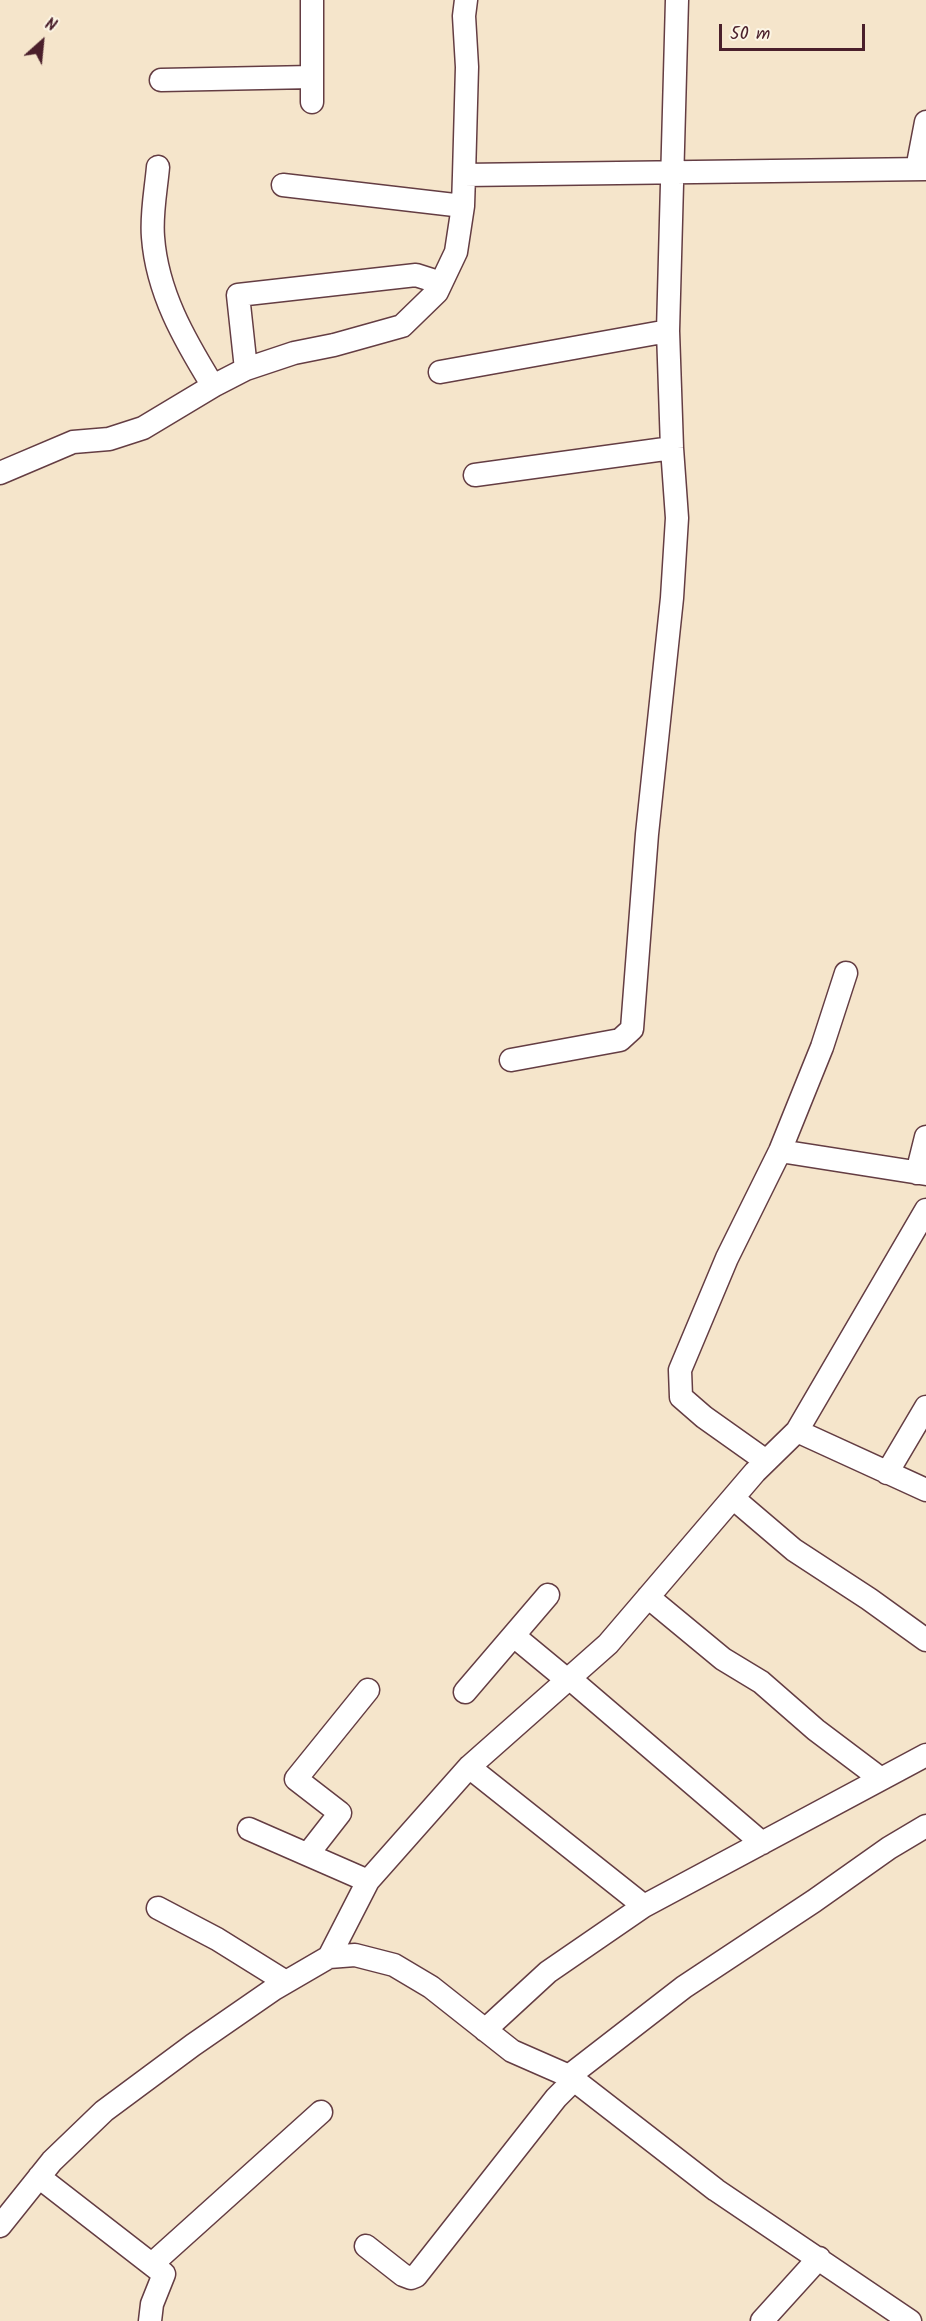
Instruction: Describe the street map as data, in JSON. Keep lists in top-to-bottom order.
{
  "scale_bar": "50 m",
  "north": "top right"
}
